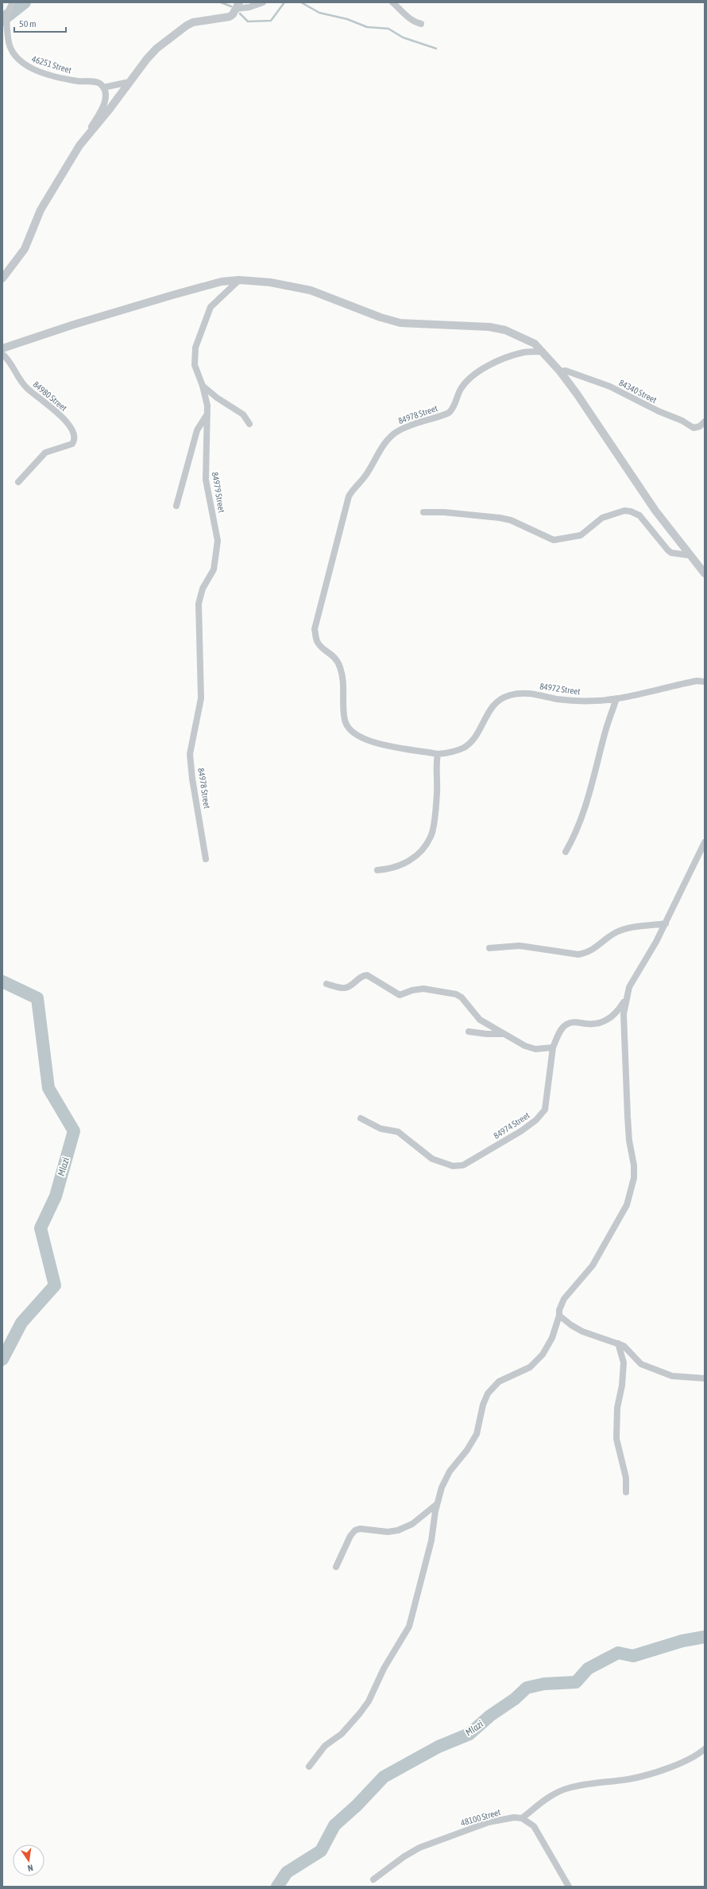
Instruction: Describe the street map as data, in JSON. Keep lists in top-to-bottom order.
{
  "streets": {
    "street": [
      "46251 Street",
      "84340 Street",
      "84980 Street",
      "84978 Street",
      "84979 Street",
      "84972 Street",
      "84974 Street",
      "48100 Street"
    ]
  },
  "crossings": [
    ["84978 Street", "84979 Street"],
    ["84978 Street", "84972 Street"]
  ],
  "water": ["Mlazi"],
  "scale_bar": "50 m",
  "north": "bottom"
}
